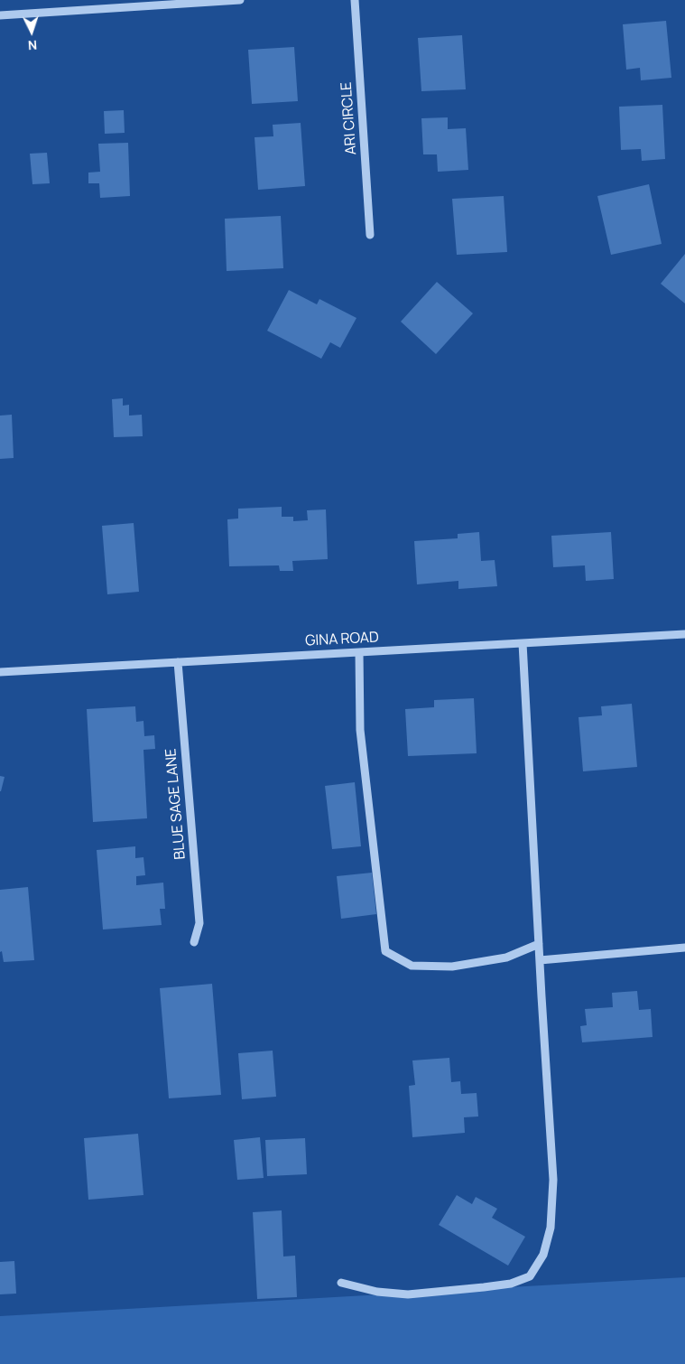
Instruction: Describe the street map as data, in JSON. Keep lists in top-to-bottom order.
{
  "streets": {
    "street": ["ARI CIRCLE", "GINA ROAD", "BLUE SAGE LANE"]
  },
  "crossings": [
    ["GINA ROAD", "BLUE SAGE LANE"]
  ],
  "north": "bottom"
}
